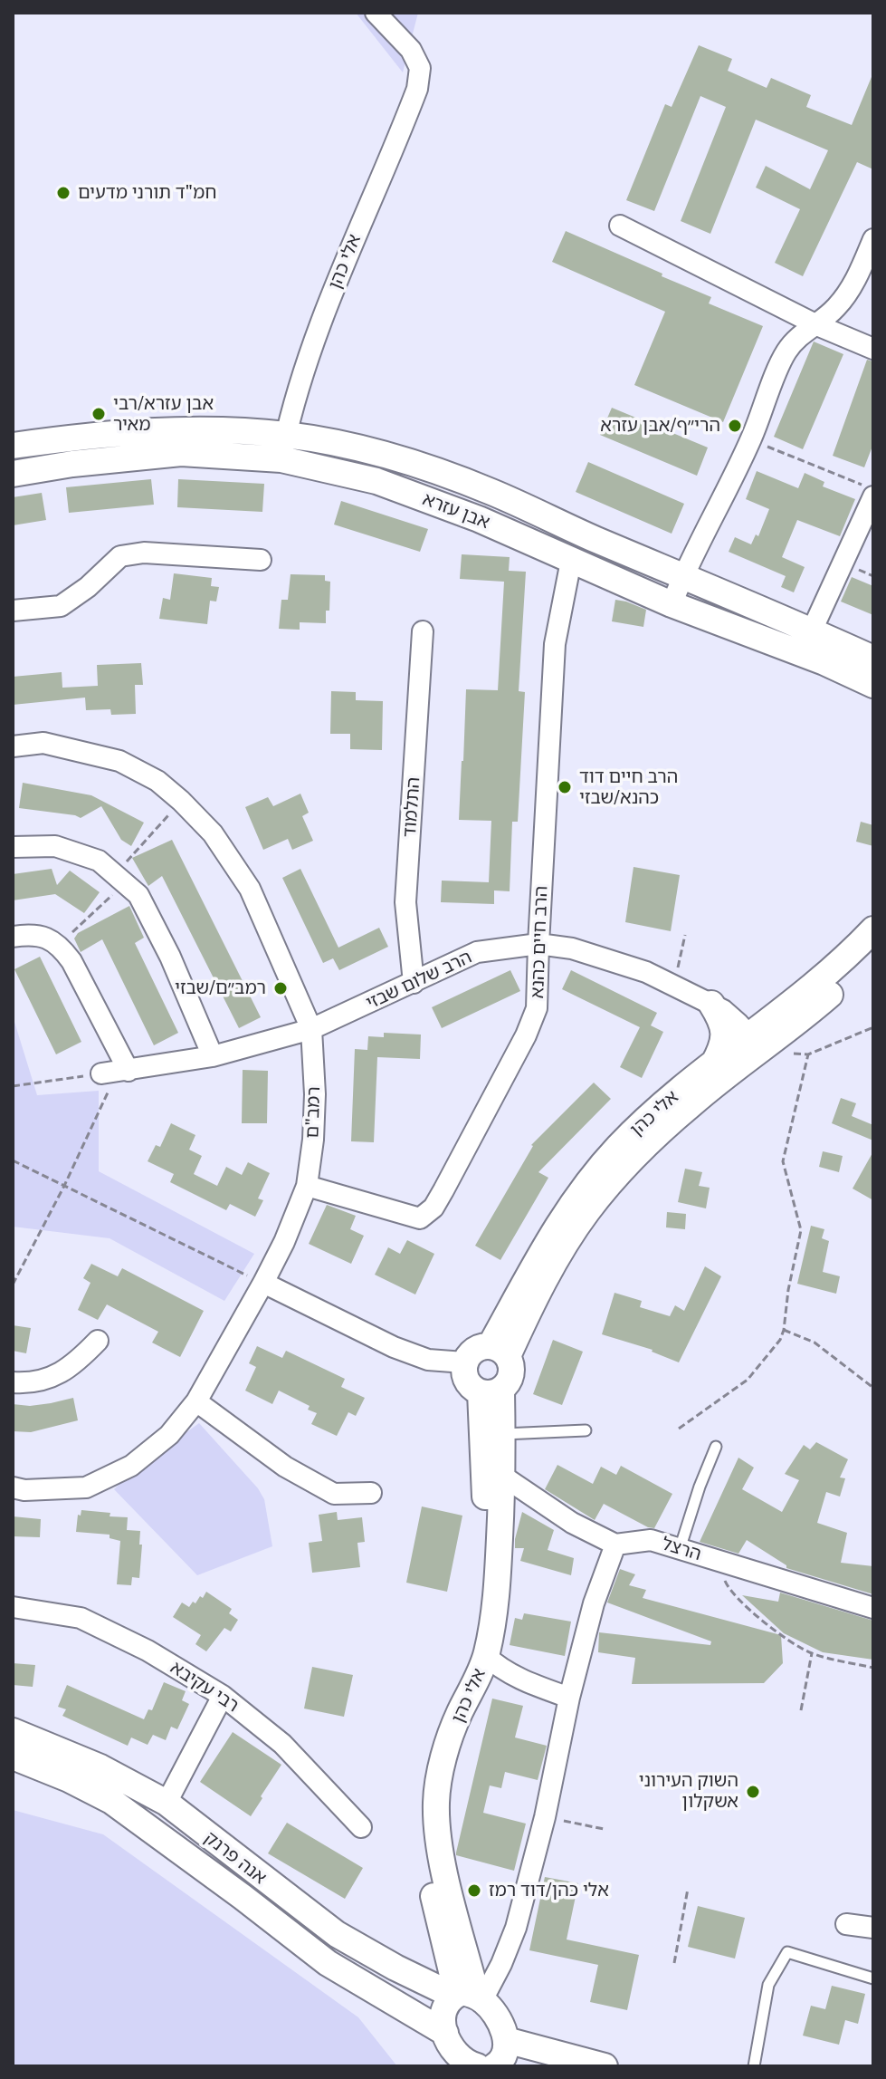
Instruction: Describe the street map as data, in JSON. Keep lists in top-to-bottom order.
{
  "streets": {
    "street": [
      "אלי כהן",
      "אבן עזרא",
      "התלמוד",
      "הרב חיים כהנא",
      "הרב שלום שבזי",
      "רמב\"ם",
      "הרצל",
      "רבי עקיבא",
      "אנה פרנק"
    ]
  },
  "crossings": [
    ["אלי כהן", "אבן עזרא"],
    ["אלי כהן", "הרב שלום שבזי"],
    ["אלי כהן", "אנה פרנק"],
    ["אבן עזרא", "הרב חיים כהנא"],
    ["התלמוד", "הרב שלום שבזי"],
    ["הרב חיים כהנא", "הרב שלום שבזי"],
    ["הרב חיים כהנא", "רמב\"ם"],
    ["הרב שלום שבזי", "רמב\"ם"]
  ],
  "places": [
    "חמ\"ד תורני מדעים",
    "אבן עזרא/רבי מאיר",
    "הרי״ף/אבן עזרא",
    "הרב חיים דוד כהנא/שבזי",
    "רמב״ם/שבזי",
    "השוק העירוני אשקלון",
    "אלי כהן/דוד רמז"
  ]
}
